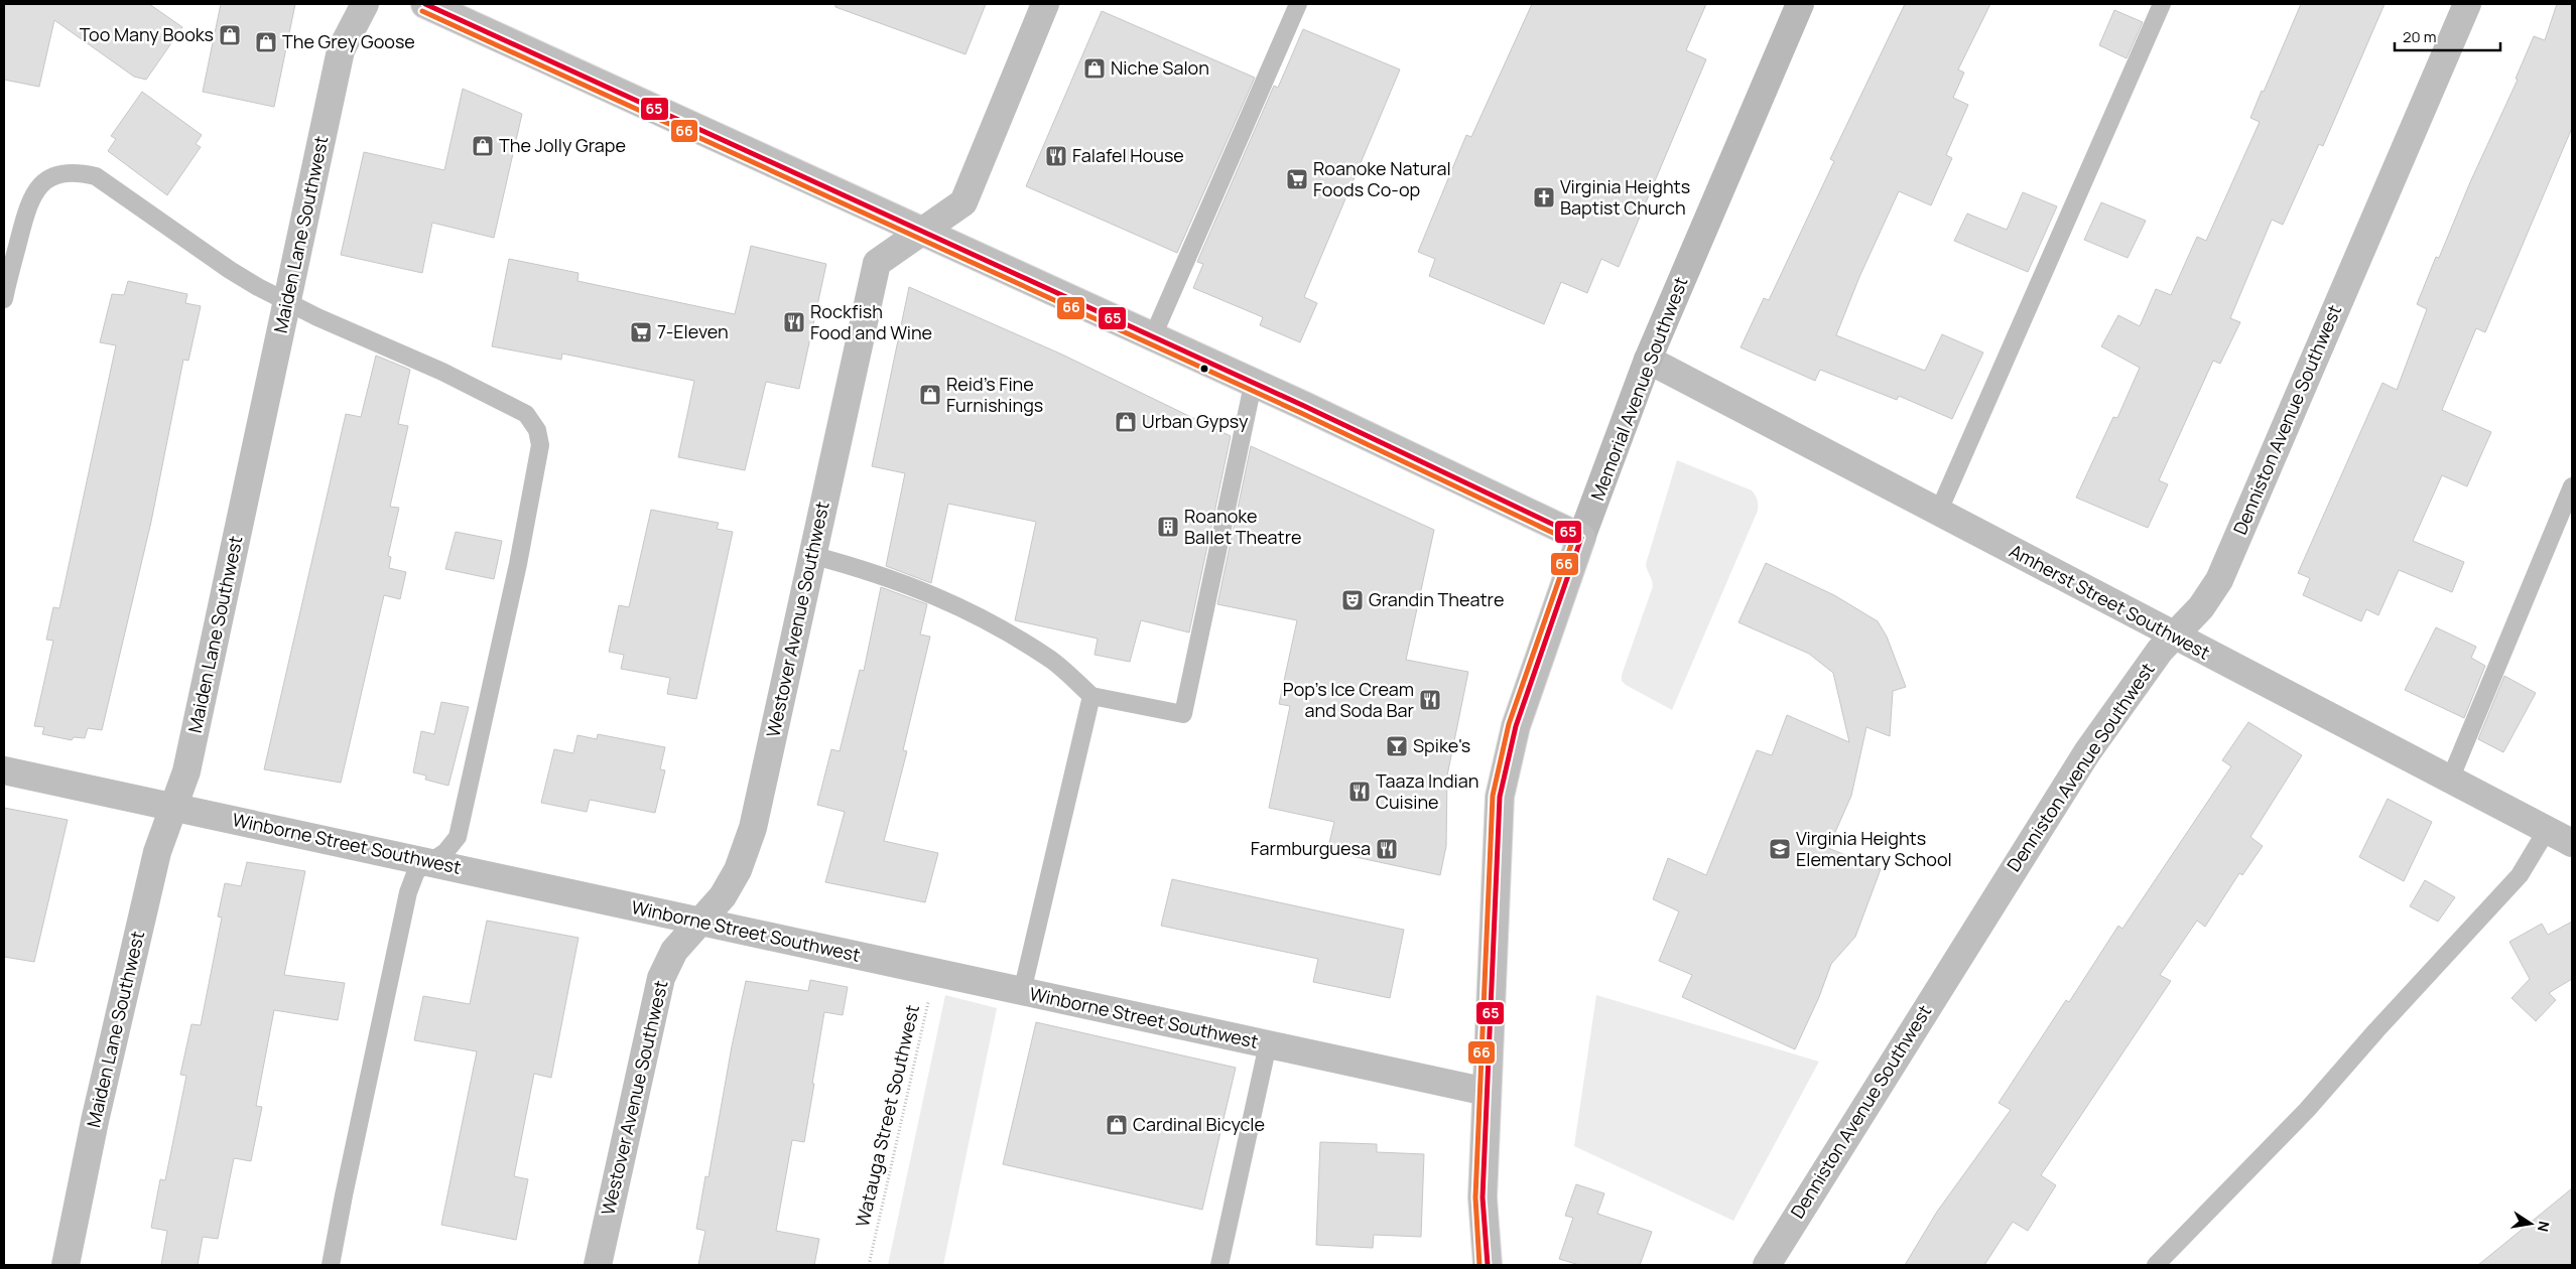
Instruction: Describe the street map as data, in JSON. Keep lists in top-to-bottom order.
{
  "streets": {
    "street": [
      "Maiden Lane Southwest",
      "Memorial Avenue Southwest",
      "Denniston Avenue Southwest",
      "Amherst Street Southwest",
      "Westover Avenue Southwest",
      "Winborne Street Southwest"
    ],
    "path": ["Watauga Street Southwest"]
  },
  "crossings": [
    ["Maiden Lane Southwest", "Winborne Street Southwest"],
    ["Memorial Avenue Southwest", "Amherst Street Southwest"],
    ["Memorial Avenue Southwest", "Winborne Street Southwest"],
    ["Denniston Avenue Southwest", "Amherst Street Southwest"],
    ["Westover Avenue Southwest", "Winborne Street Southwest"],
    ["Winborne Street Southwest", "Watauga Street Southwest"]
  ],
  "places": {
    "shop": [
      "Too Many Books",
      "The Grey Goose",
      "Niche Salon",
      "The Jolly Grape",
      "Reid's Fine Furnishings",
      "Urban Gypsy",
      "Cardinal Bicycle"
    ],
    "restaurant": [
      "Falafel House",
      "Rockfish Food and Wine",
      "Pop's Ice Cream and Soda Bar",
      "Taaza Indian Cuisine",
      "Farmburguesa"
    ],
    "supermarket": ["Roanoke Natural Foods Co-op", "7-Eleven"],
    "church": ["Virginia Heights Baptist Church"],
    "building": ["Roanoke Ballet Theatre"],
    "theatre": ["Grandin Theatre"],
    "bar": ["Spike's"],
    "school or university": ["Virginia Heights Elementary School"]
  },
  "lines": ["transit line 65", "transit line 66"],
  "scale_bar": "20 m",
  "north": "right"
}
